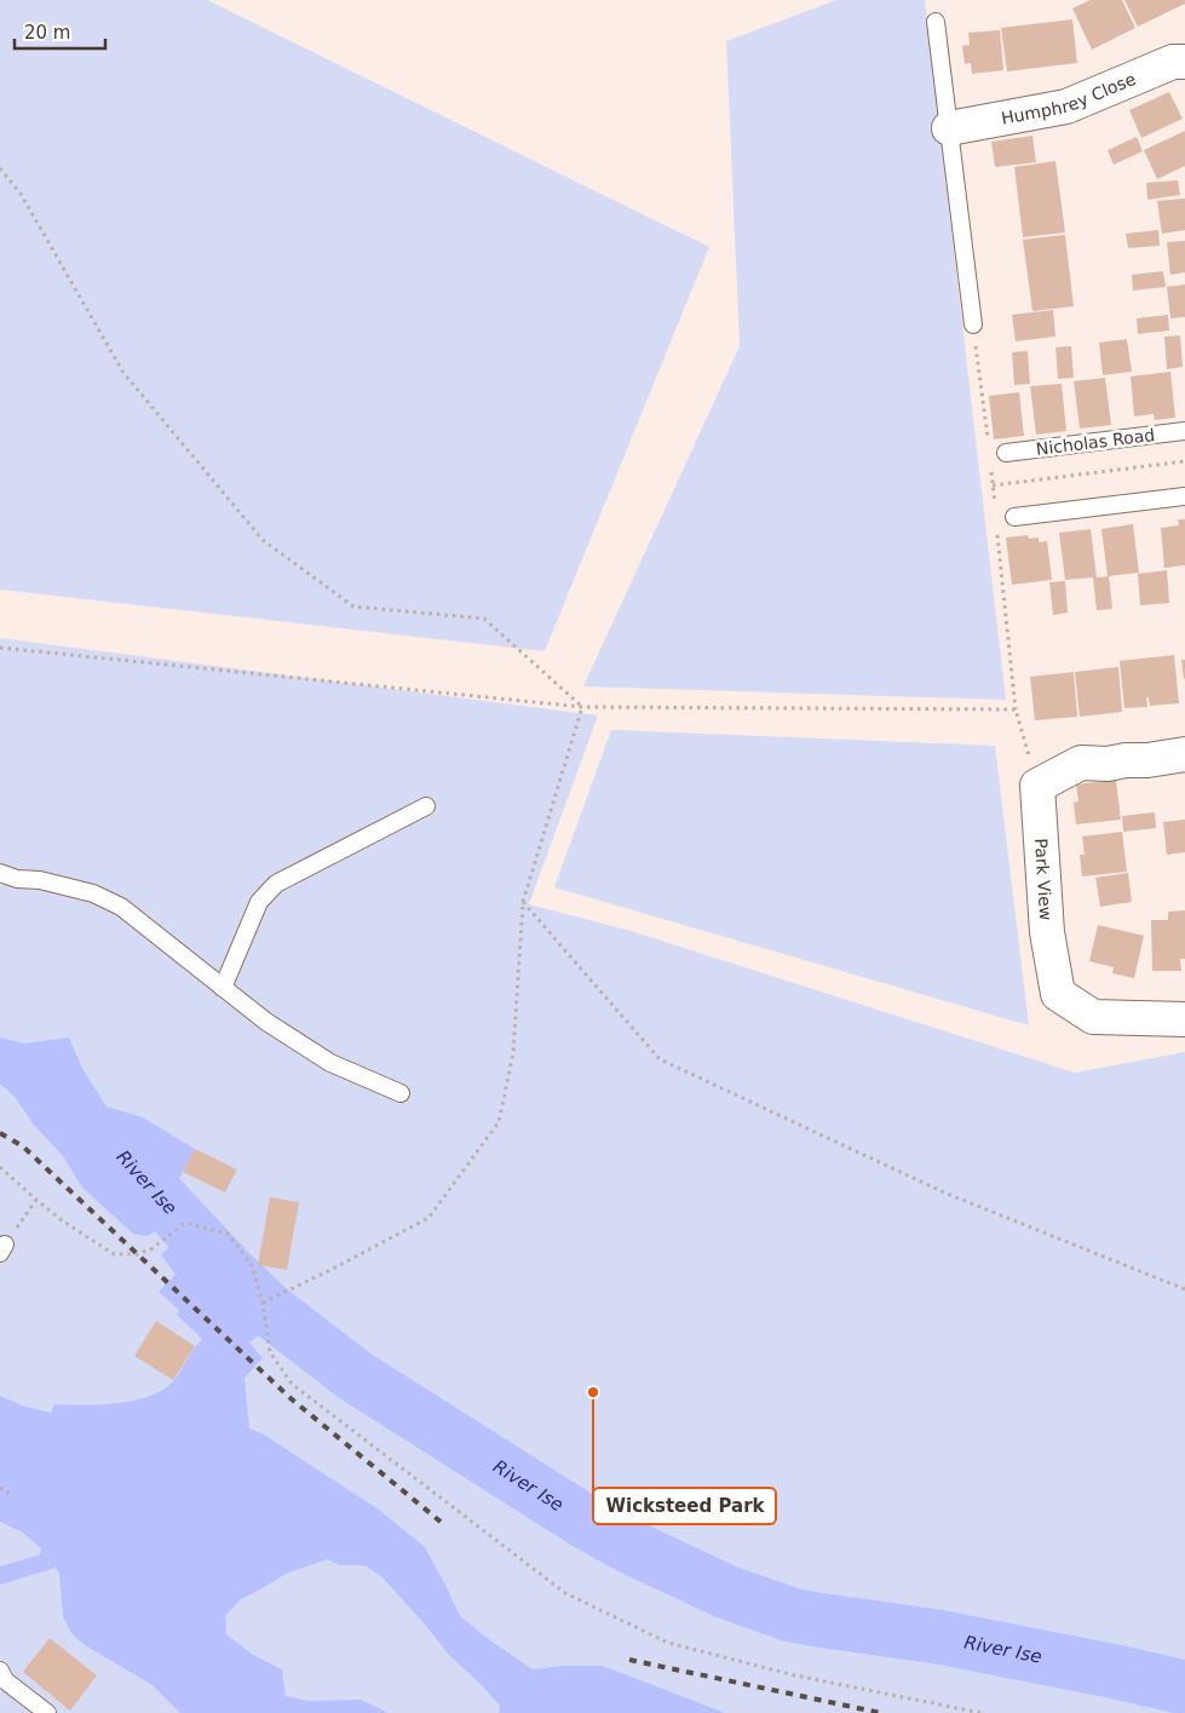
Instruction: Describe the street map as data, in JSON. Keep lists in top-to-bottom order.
{
  "streets": {
    "street": ["Humphrey Close", "Park View"],
    "lane": ["Nicholas Road"]
  },
  "water": ["River Ise"],
  "places": ["Wicksteed Park"],
  "scale_bar": "20 m"
}
